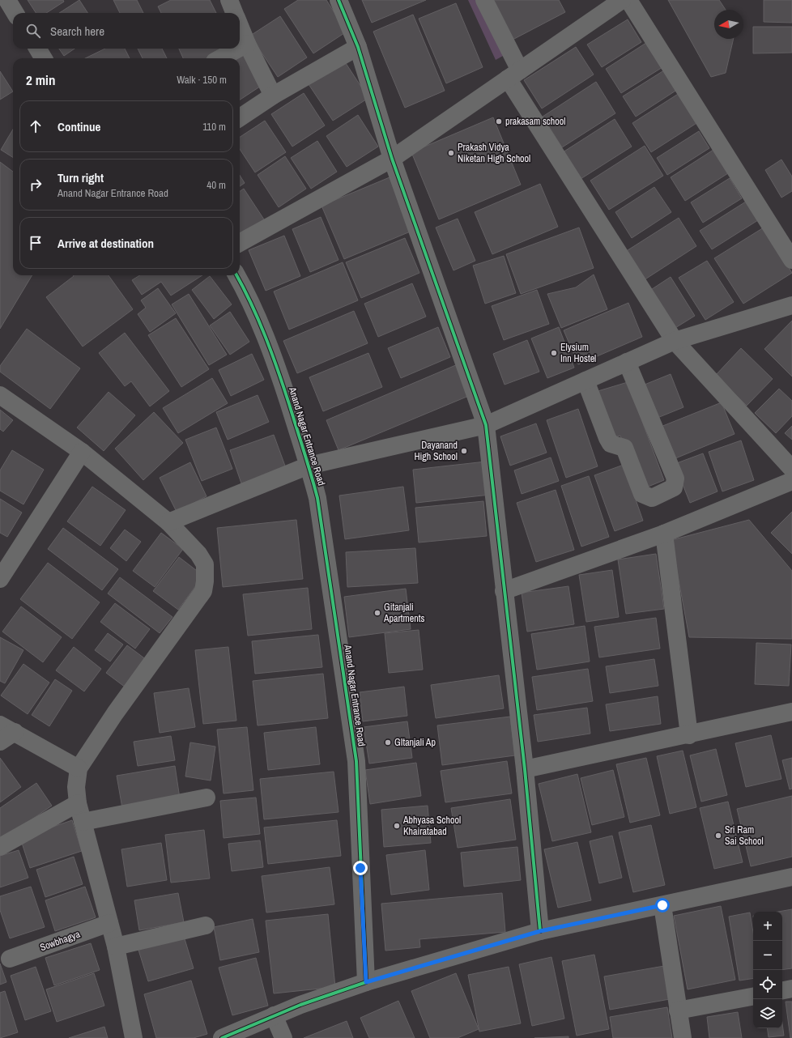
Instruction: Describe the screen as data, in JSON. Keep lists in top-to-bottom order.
{
  "streets": {
    "street": ["Anand Nagar Entrance Road", "Sowbhagya"]
  },
  "places": [
    "prakasam school",
    "Prakash Vidya Niketan High School",
    "Elysium Inn Hostel",
    "Dayanand High School",
    "Gitanjali Apartments",
    "GItanjali Ap",
    "Abhyasa School Khairatabad",
    "Sri Ram Sai School"
  ],
  "north": "left",
  "page": {
    "search": "Search here",
    "heading": ["2 min", "Walk · 150 m"],
    "list": [
      ["Continue", "110 m"],
      ["Turn right", "Anand Nagar Entrance Road", "40 m"],
      "Arrive at destination"
    ],
    "map_buttons": ["+", "−"]
  }
}
